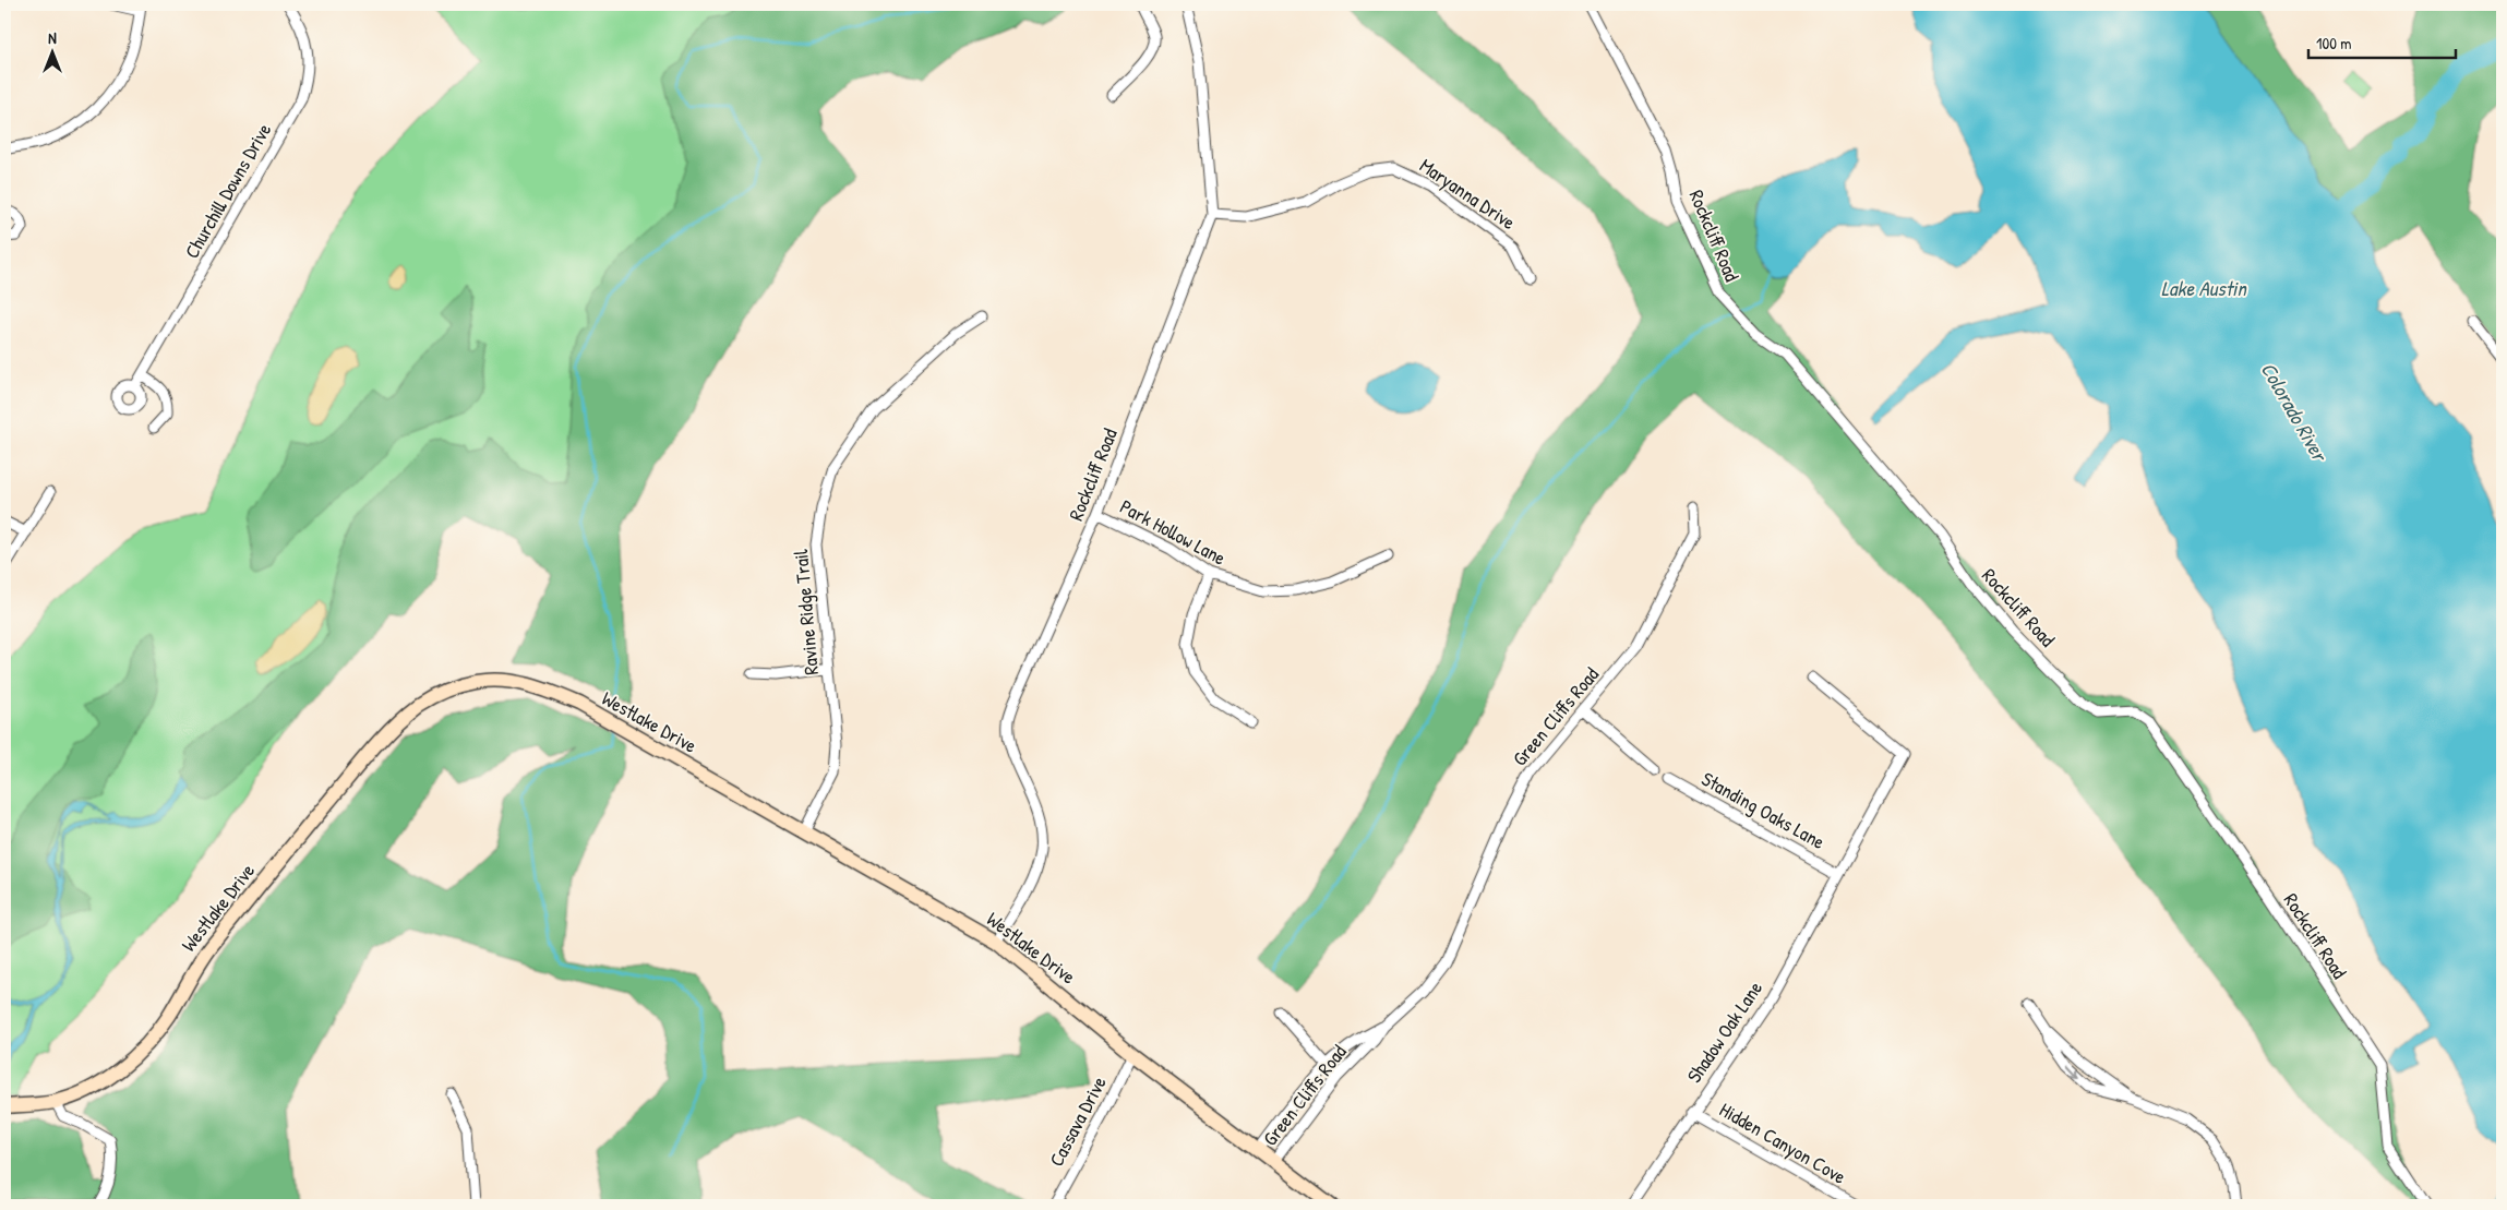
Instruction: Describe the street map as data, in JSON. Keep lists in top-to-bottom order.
{
  "streets": {
    "street": [
      "Churchill Downs Drive",
      "Maryanna Drive",
      "Rockcliff Road",
      "Park Hollow Lane",
      "Ravine Ridge Trail",
      "Green Cliffs Road",
      "Westlake Drive",
      "Standing Oaks Lane",
      "Shadow Oak Lane",
      "Cassava Drive",
      "Hidden Canyon Cove"
    ]
  },
  "crossings": [
    ["Maryanna Drive", "Rockcliff Road"],
    ["Rockcliff Road", "Park Hollow Lane"],
    ["Rockcliff Road", "Westlake Drive"],
    ["Ravine Ridge Trail", "Westlake Drive"],
    ["Green Cliffs Road", "Westlake Drive"],
    ["Westlake Drive", "Cassava Drive"],
    ["Standing Oaks Lane", "Shadow Oak Lane"],
    ["Shadow Oak Lane", "Hidden Canyon Cove"]
  ],
  "water": ["Lake Austin", "Colorado River"],
  "scale_bar": "100 m",
  "north": "top"
}
